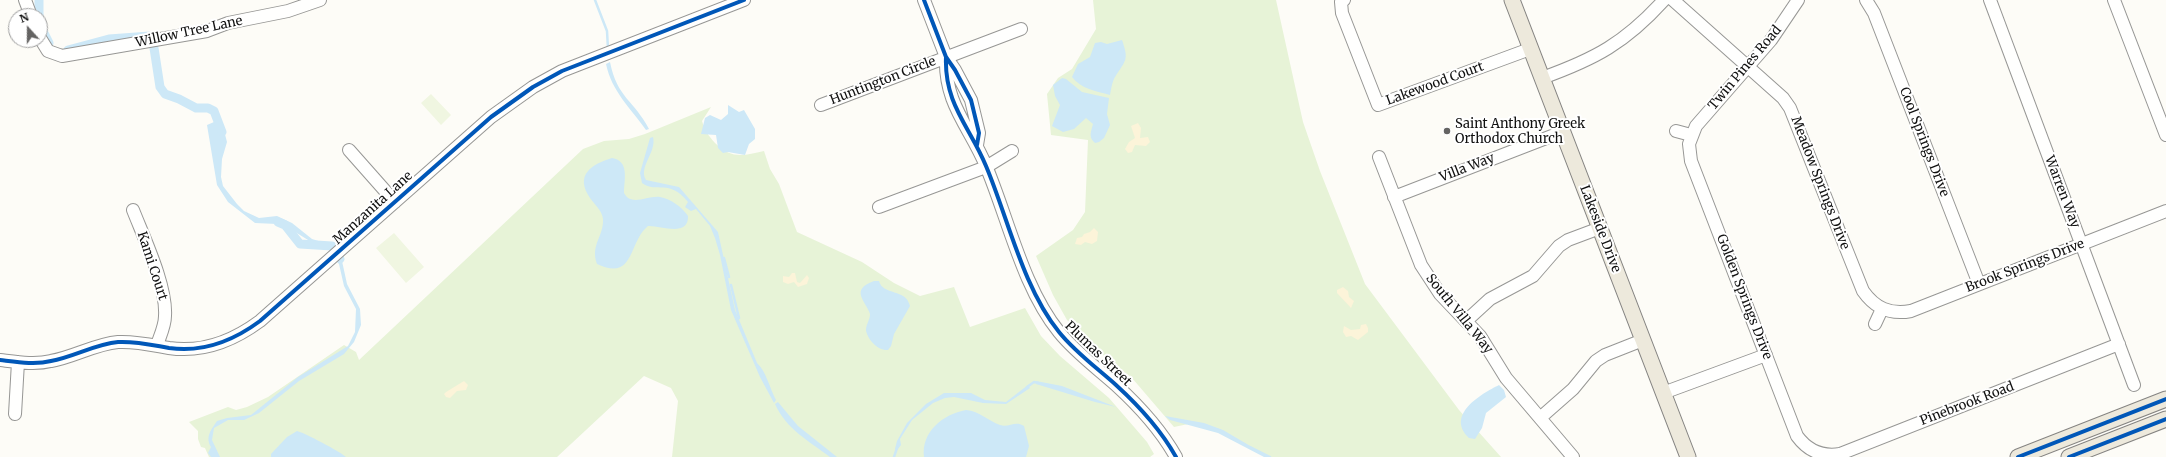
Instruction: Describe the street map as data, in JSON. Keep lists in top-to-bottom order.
{
  "streets": {
    "main road": ["Lakeside Drive"],
    "street": [
      "Willow Tree Lane",
      "Twin Pines Road",
      "Huntington Circle",
      "Lakewood Court",
      "Cool Springs Drive",
      "Villa Way",
      "Meadow Springs Drive",
      "Warren Way",
      "Manzanita Lane",
      "Kami Court",
      "Brook Springs Drive",
      "Golden Springs Drive",
      "South Villa Way",
      "Plumas Street",
      "Pinebrook Road"
    ]
  },
  "crossings": [
    ["Twin Pines Road", "Meadow Springs Drive"],
    ["Twin Pines Road", "Golden Springs Drive"],
    ["Huntington Circle", "Plumas Street"],
    ["Lakewood Court", "Lakeside Drive"],
    ["Cool Springs Drive", "Brook Springs Drive"],
    ["Villa Way", "Lakeside Drive"],
    ["Villa Way", "South Villa Way"],
    ["Meadow Springs Drive", "Brook Springs Drive"],
    ["Warren Way", "Brook Springs Drive"],
    ["Warren Way", "Pinebrook Road"],
    ["Manzanita Lane", "Kami Court"],
    ["Golden Springs Drive", "Pinebrook Road"]
  ],
  "places": ["Saint Anthony Greek Orthodox Church"],
  "north": "top"
}
